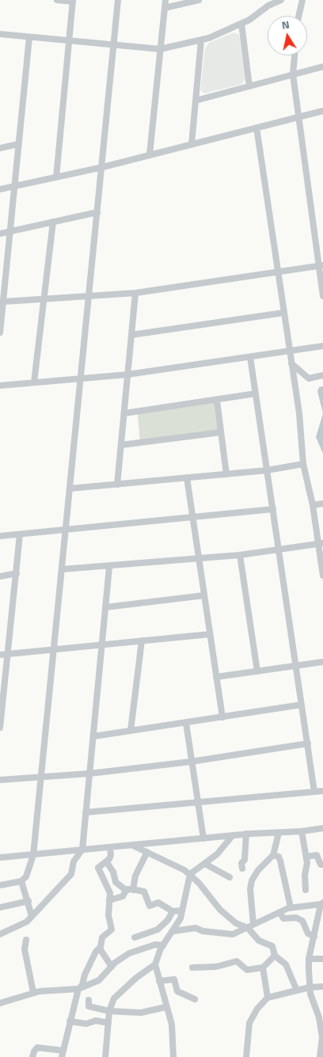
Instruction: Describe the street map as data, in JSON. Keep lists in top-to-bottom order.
{
  "north": "top"
}
